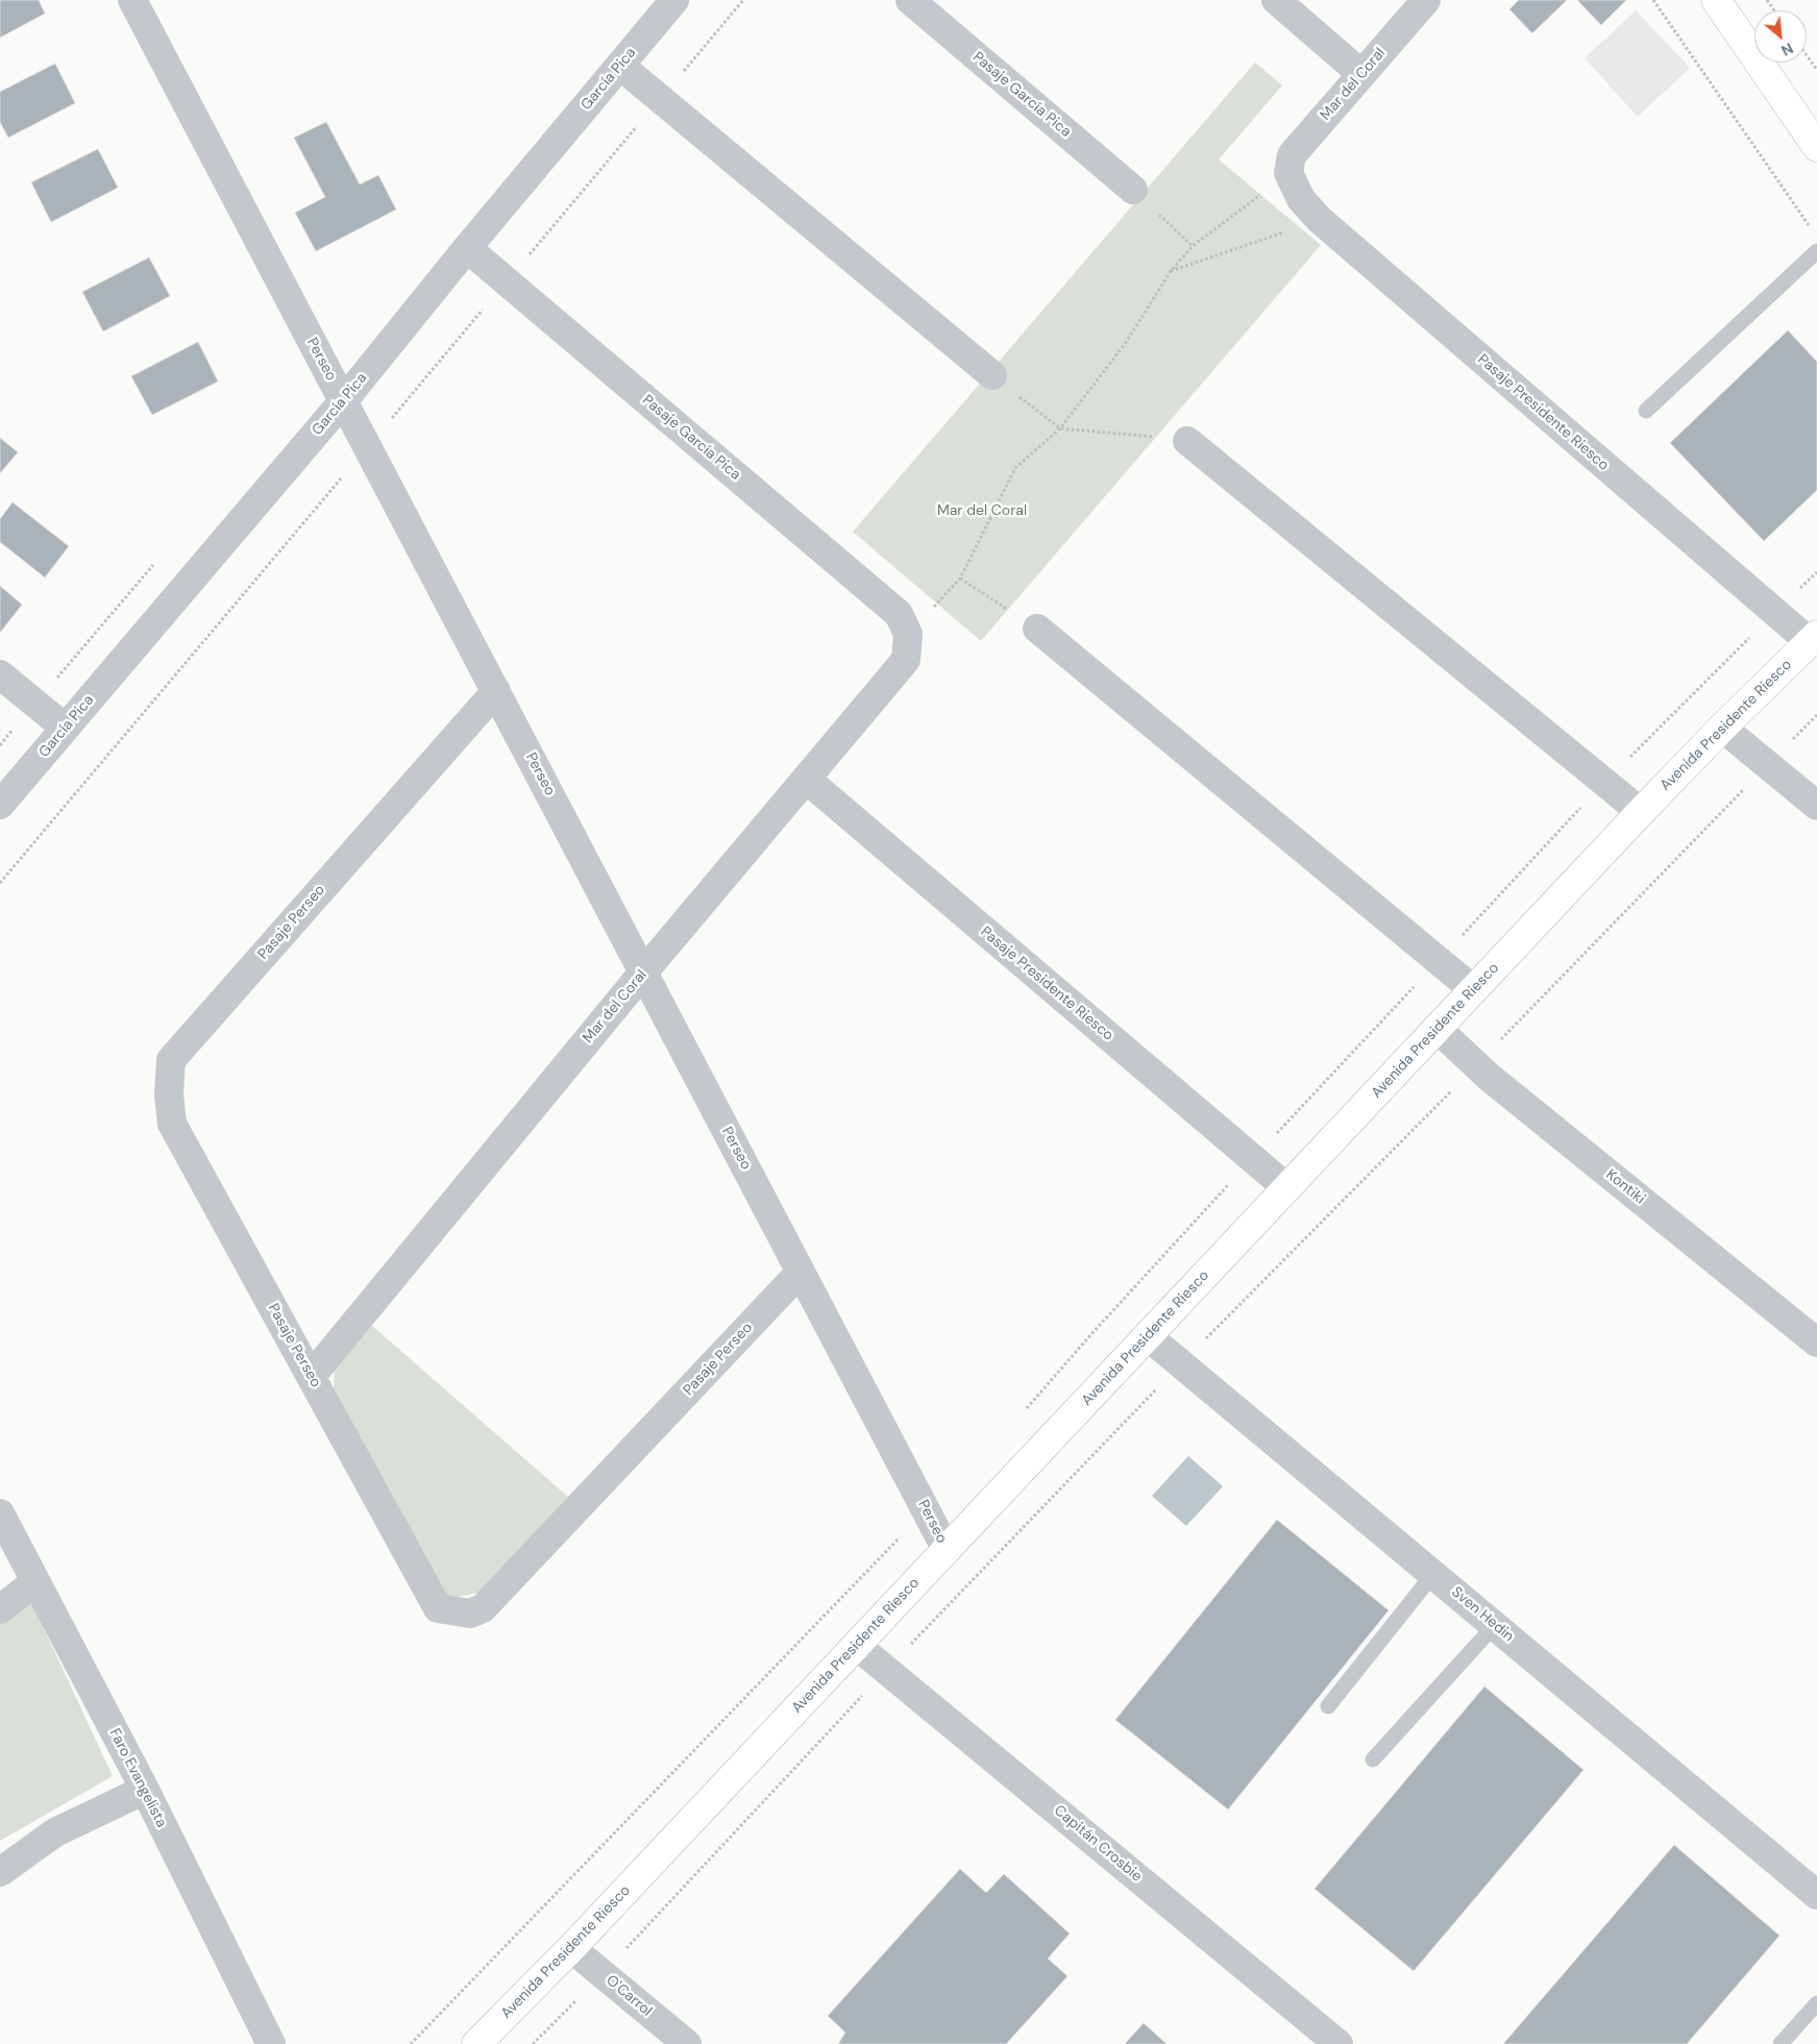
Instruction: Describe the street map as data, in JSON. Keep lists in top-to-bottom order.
{
  "streets": {
    "main road": ["Avenida Presidente Riesco"],
    "street": [
      "García Pica",
      "Mar del Coral",
      "Pasaje García Pica",
      "Perseo",
      "Pasaje Presidente Riesco",
      "Pasaje Perseo",
      "Kontiki",
      "Sven Hedin",
      "Faro Evangelista",
      "Capitán Crosbie",
      "O'Carrol"
    ]
  },
  "crossings": [
    ["García Pica", "Pasaje García Pica"],
    ["García Pica", "Perseo"],
    ["Mar del Coral", "Pasaje García Pica"],
    ["Mar del Coral", "Perseo"],
    ["Mar del Coral", "Pasaje Presidente Riesco"],
    ["Mar del Coral", "Pasaje Perseo"],
    ["Perseo", "Avenida Presidente Riesco"],
    ["Perseo", "Pasaje Perseo"],
    ["Pasaje Presidente Riesco", "Avenida Presidente Riesco"],
    ["Avenida Presidente Riesco", "Kontiki"],
    ["Avenida Presidente Riesco", "Sven Hedin"],
    ["Avenida Presidente Riesco", "Capitán Crosbie"],
    ["Avenida Presidente Riesco", "O'Carrol"]
  ],
  "parks": ["Mar del Coral"],
  "north": "bottom right"
}
